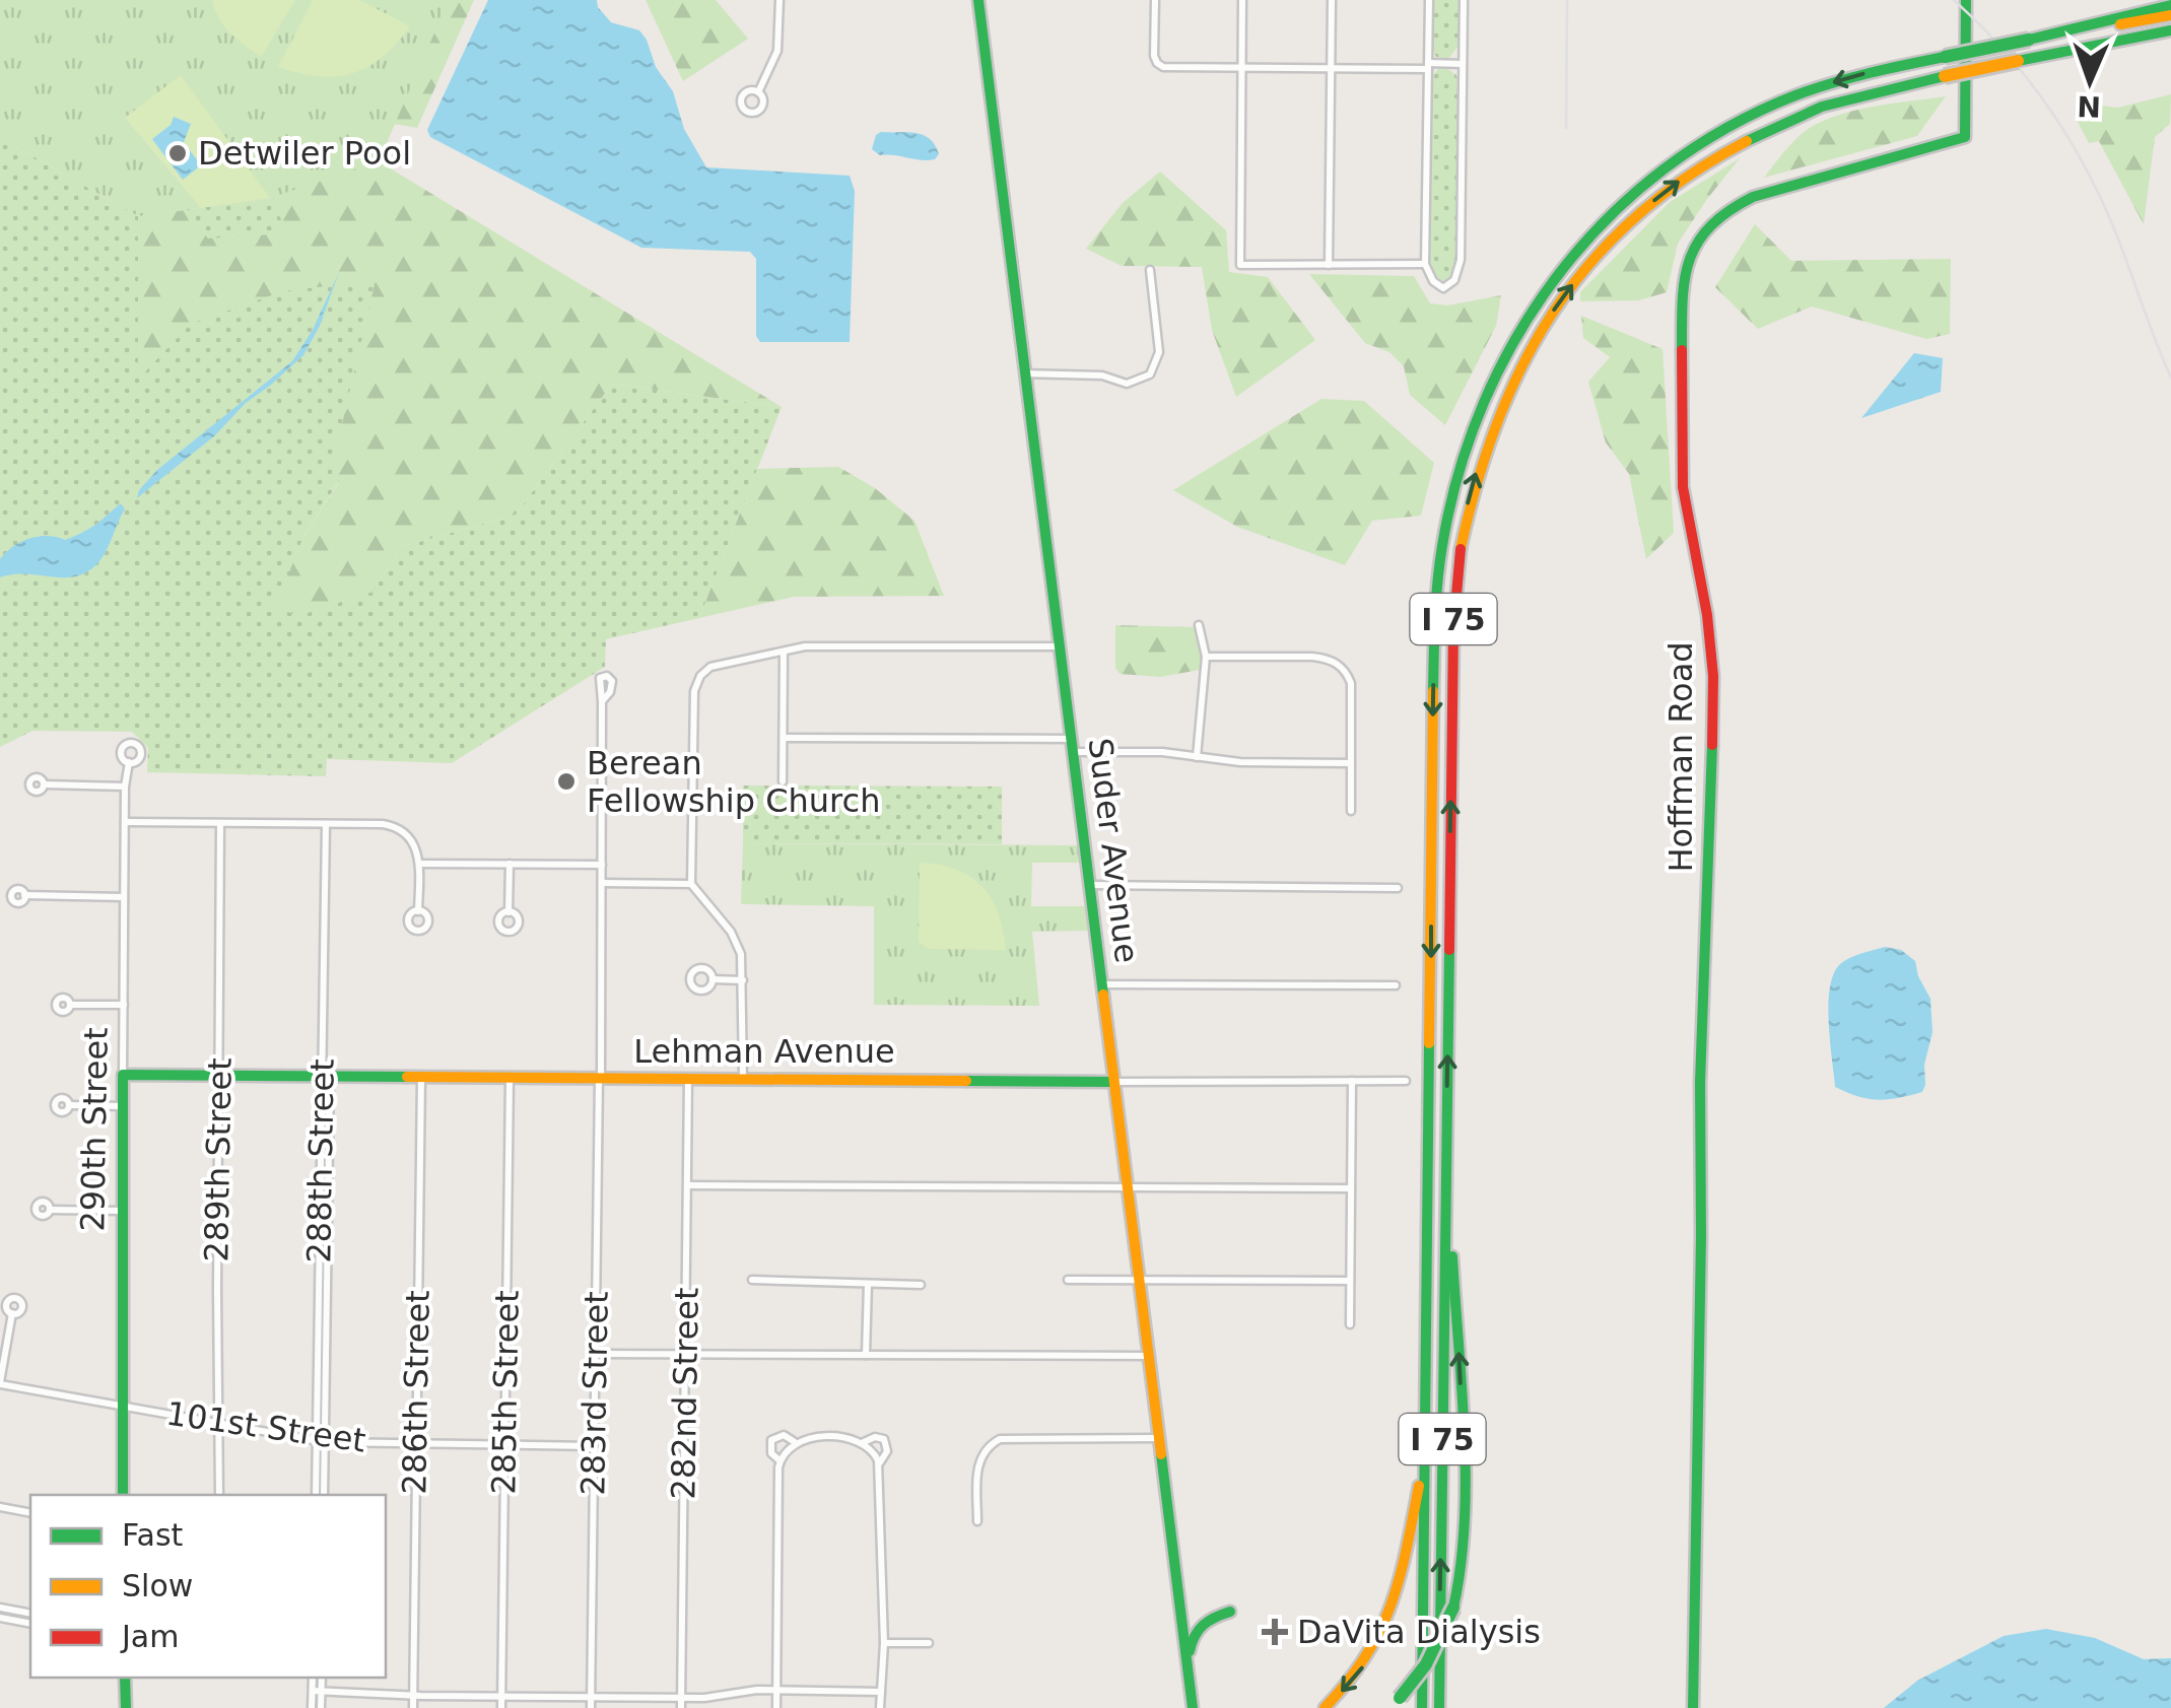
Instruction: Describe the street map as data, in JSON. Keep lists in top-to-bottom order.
{
  "streets": {
    "main road": [
      "I 75",
      "Hoffman Road",
      "Suder Avenue",
      "Lehman Avenue",
      "290th Street"
    ],
    "street": [
      "289th Street",
      "288th Street",
      "286th Street",
      "285th Street",
      "283rd Street",
      "282nd Street",
      "101st Street"
    ]
  },
  "crossings": [
    ["Suder Avenue", "Lehman Avenue"],
    ["Lehman Avenue", "290th Street"],
    ["Lehman Avenue", "289th Street"],
    ["Lehman Avenue", "288th Street"],
    ["Lehman Avenue", "286th Street"],
    ["Lehman Avenue", "285th Street"],
    ["Lehman Avenue", "283rd Street"],
    ["Lehman Avenue", "282nd Street"],
    ["290th Street", "101st Street"],
    ["289th Street", "101st Street"],
    ["288th Street", "101st Street"],
    ["286th Street", "101st Street"],
    ["285th Street", "101st Street"],
    ["283rd Street", "101st Street"]
  ],
  "places": {
    "other": ["Detwiler Pool", "Berean Fellowship Church"],
    "health": ["DaVita Dialysis"]
  },
  "legend": ["Fast", "Slow", "Jam"],
  "north": "bottom"
}
